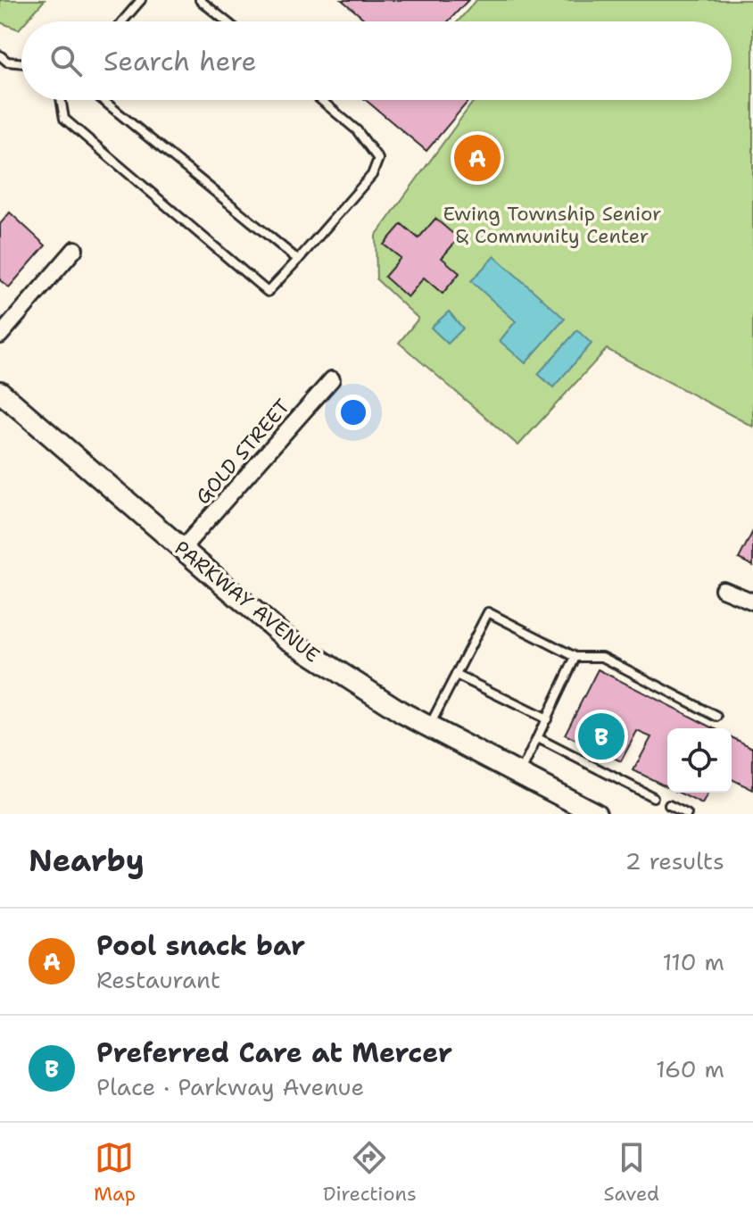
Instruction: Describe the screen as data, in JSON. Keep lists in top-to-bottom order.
{
  "streets": {
    "main road": ["PARKWAY AVENUE"],
    "street": ["GOLD STREET"]
  },
  "crossings": [
    ["GOLD STREET", "PARKWAY AVENUE"]
  ],
  "parks": ["Ewing Township Senior & Community Center"],
  "page": {
    "search": "Search here",
    "pins": ["A", "B"],
    "heading": ["Nearby", "2 results"],
    "list": [
      {
        "mark": "A",
        "name": "Pool snack bar",
        "note": "Restaurant",
        "value": "110 m"
      },
      {
        "mark": "B",
        "name": "Preferred Care at Mercer",
        "note": "Place · Parkway Avenue",
        "value": "160 m"
      }
    ],
    "nav": ["Map", "Directions", "Saved"]
  }
}
